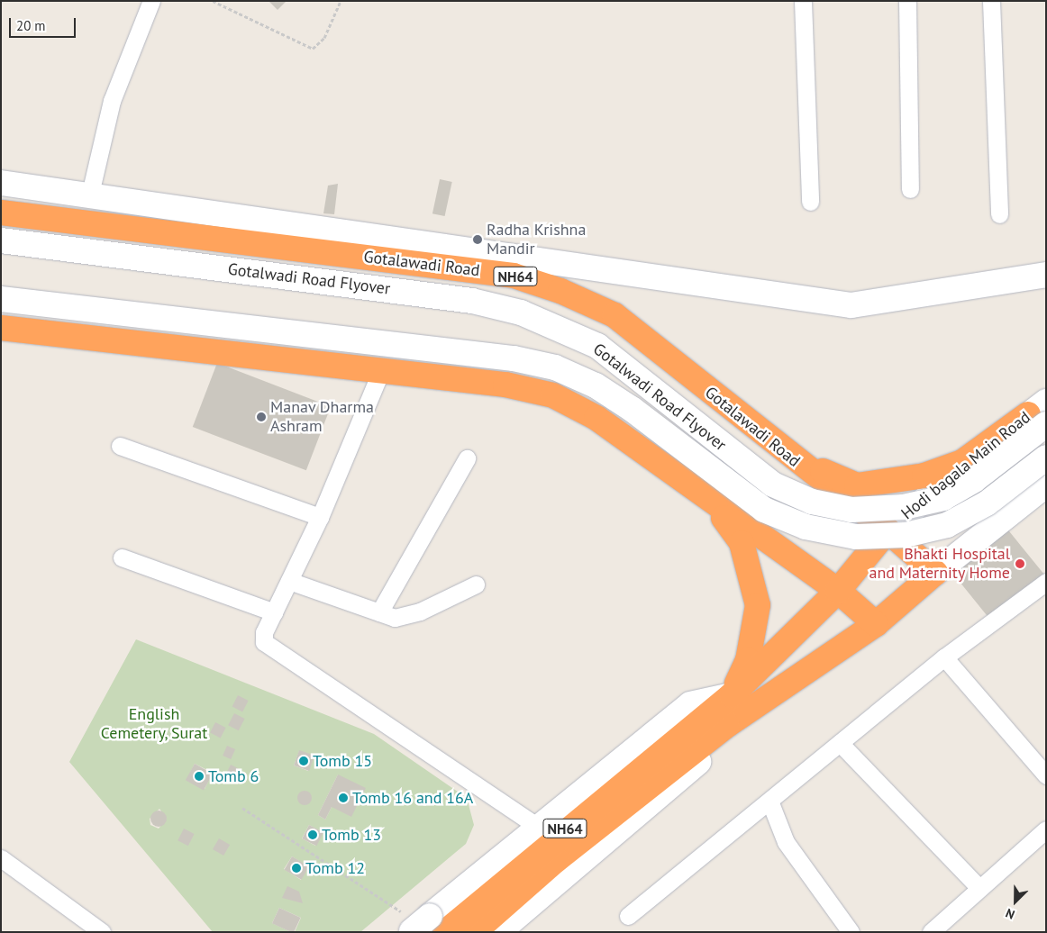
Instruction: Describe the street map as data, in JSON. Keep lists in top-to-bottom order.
{
  "streets": {
    "highway": ["Gotalawadi Road", "NH64"],
    "main road": ["Gotalwadi Road Flyover", "Hodi bagala Main Road"]
  },
  "crossings": [
    ["Gotalawadi Road", "NH64"],
    ["Gotalawadi Road", "Hodi bagala Main Road"],
    ["NH64", "Hodi bagala Main Road"],
    ["Gotalwadi Road Flyover", "Hodi bagala Main Road"]
  ],
  "parks": ["English Cemetery, Surat"],
  "places": [
    "Radha Krishna Mandir",
    "Manav Dharma Ashram",
    "Bhakti Hospital and Maternity Home",
    "Tomb 15",
    "Tomb 6",
    "Tomb 16 and 16A",
    "Tomb 13",
    "Tomb 12"
  ],
  "scale_bar": "20 m",
  "north": "bottom left"
}
